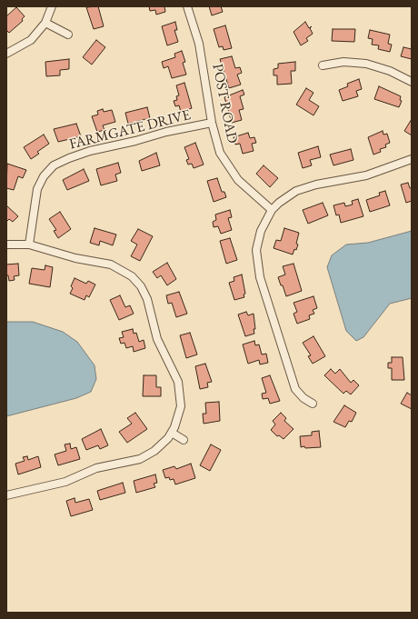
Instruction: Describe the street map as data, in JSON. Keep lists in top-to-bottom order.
{
  "streets": {
    "street": ["POST ROAD", "FARMGATE DRIVE"]
  },
  "crossings": [
    ["POST ROAD", "FARMGATE DRIVE"]
  ]
}
